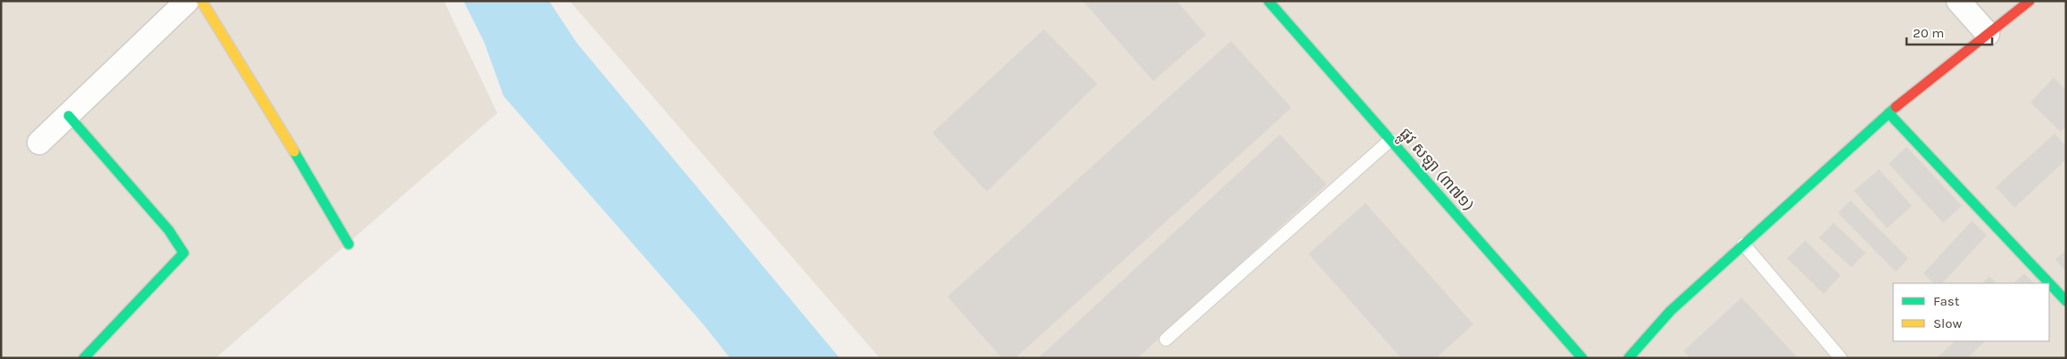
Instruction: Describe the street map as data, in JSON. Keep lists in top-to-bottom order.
{
  "streets": {
    "street": ["ផ្លូវ សឡា (៣៧១)"]
  },
  "legend": ["Fast", "Slow"],
  "scale_bar": "20 m"
}
